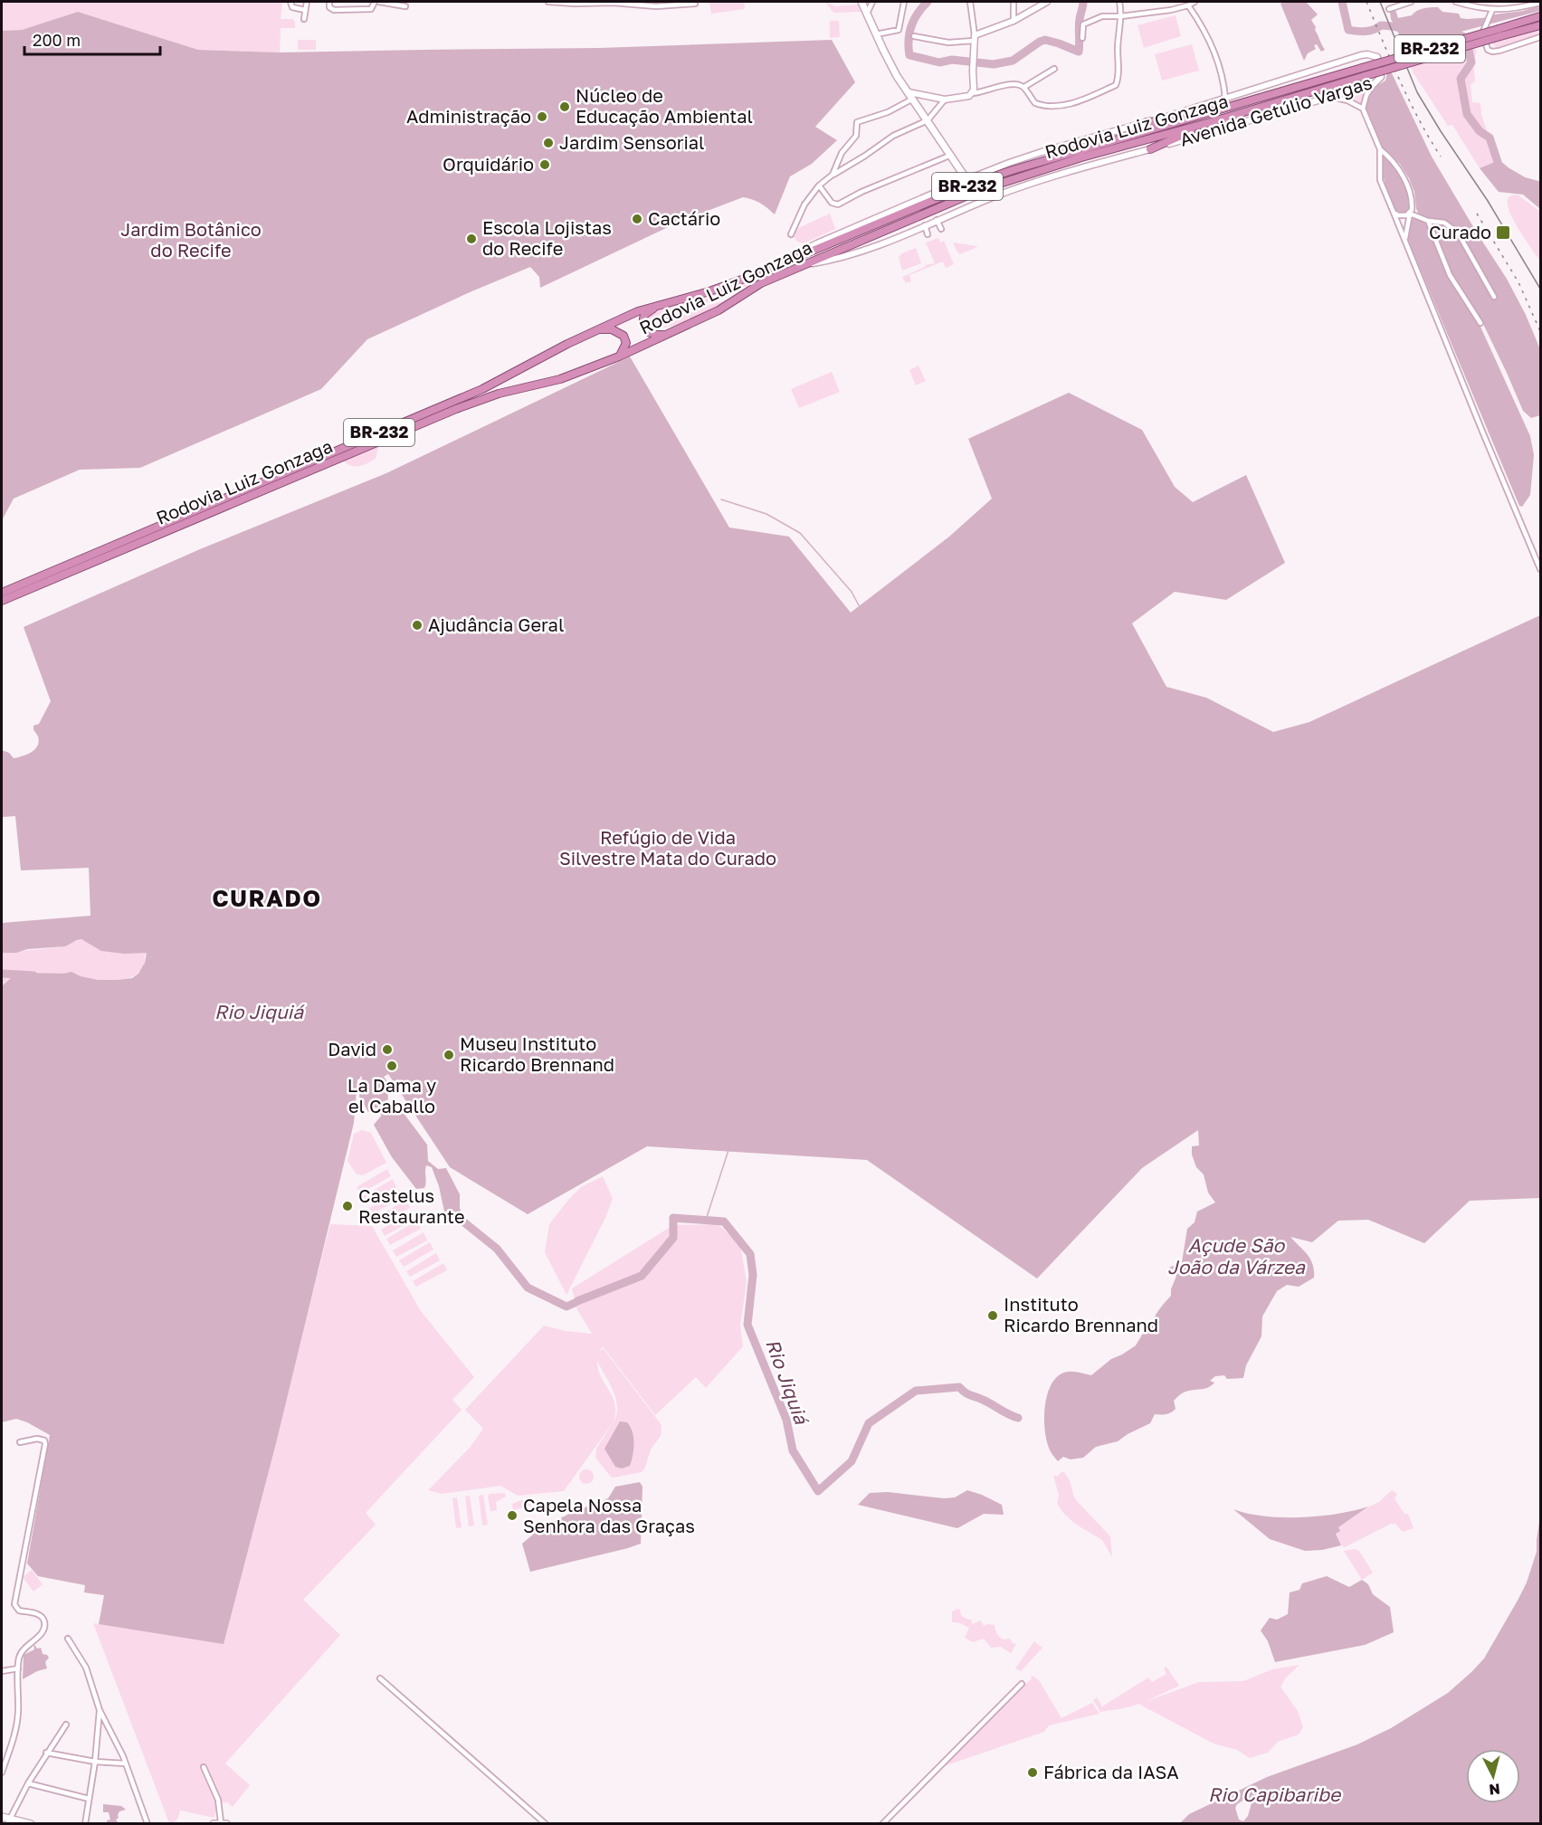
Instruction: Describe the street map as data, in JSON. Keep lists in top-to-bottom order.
{
  "streets": {
    "highway": ["BR-232", "Rodovia Luiz Gonzaga"],
    "street": ["Avenida Getúlio Vargas"]
  },
  "crossings": [
    ["Avenida Getúlio Vargas", "Rodovia Luiz Gonzaga"]
  ],
  "districts": ["CURADO"],
  "water": ["Rio Jiquiá", "Açude São João da Várzea", "Rio Capibaribe"],
  "parks": ["Jardim Botânico do Recife", "Refúgio de Vida Silvestre Mata do Curado"],
  "places": {
    "other": [
      "Núcleo de Educação Ambiental",
      "Administração",
      "Jardim Sensorial",
      "Orquidário",
      "Cactário",
      "Escola Lojistas do Recife",
      "Ajudância Geral",
      "David",
      "Museu Instituto Ricardo Brennand",
      "La Dama y el Caballo",
      "Castelus Restaurante",
      "Instituto Ricardo Brennand",
      "Capela Nossa Senhora das Graças",
      "Fábrica da IASA"
    ],
    "transit": ["Curado"]
  },
  "scale_bar": "200 m",
  "north": "bottom"
}
